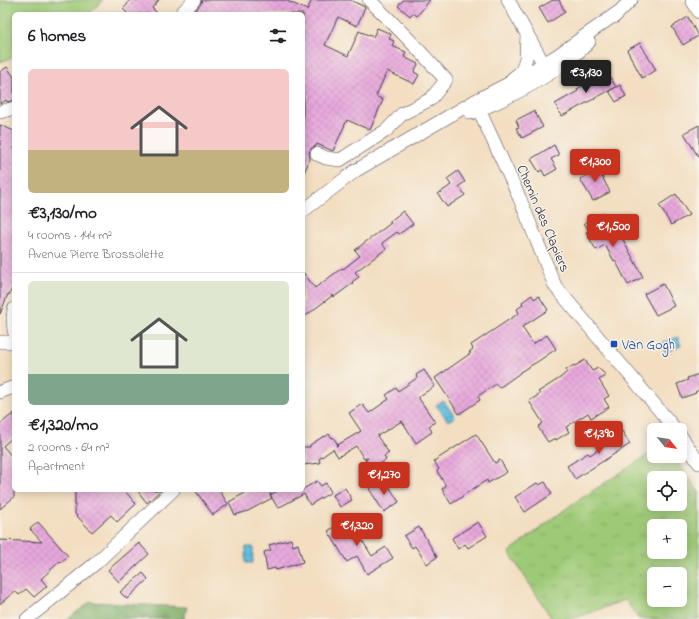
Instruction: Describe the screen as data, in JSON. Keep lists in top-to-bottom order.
{
  "streets": {
    "street": ["Chemin des Clapiers"]
  },
  "places": {
    "transit": ["Van Gogh"]
  },
  "north": "bottom right",
  "page": {
    "heading": "6 homes",
    "price": [
      "€3,130",
      "€1,300",
      "€1,500",
      "€1,390",
      "€1,270",
      "€1,320"
    ],
    "list": [
      {
        "name": "€3,130/mo",
        "note": "4 rooms · 144 m² · Avenue Pierre Brossolette"
      },
      {
        "name": "€1,320/mo",
        "note": "2 rooms · 64 m² · Apartment"
      }
    ],
    "map_buttons": ["+", "−"]
  }
}
